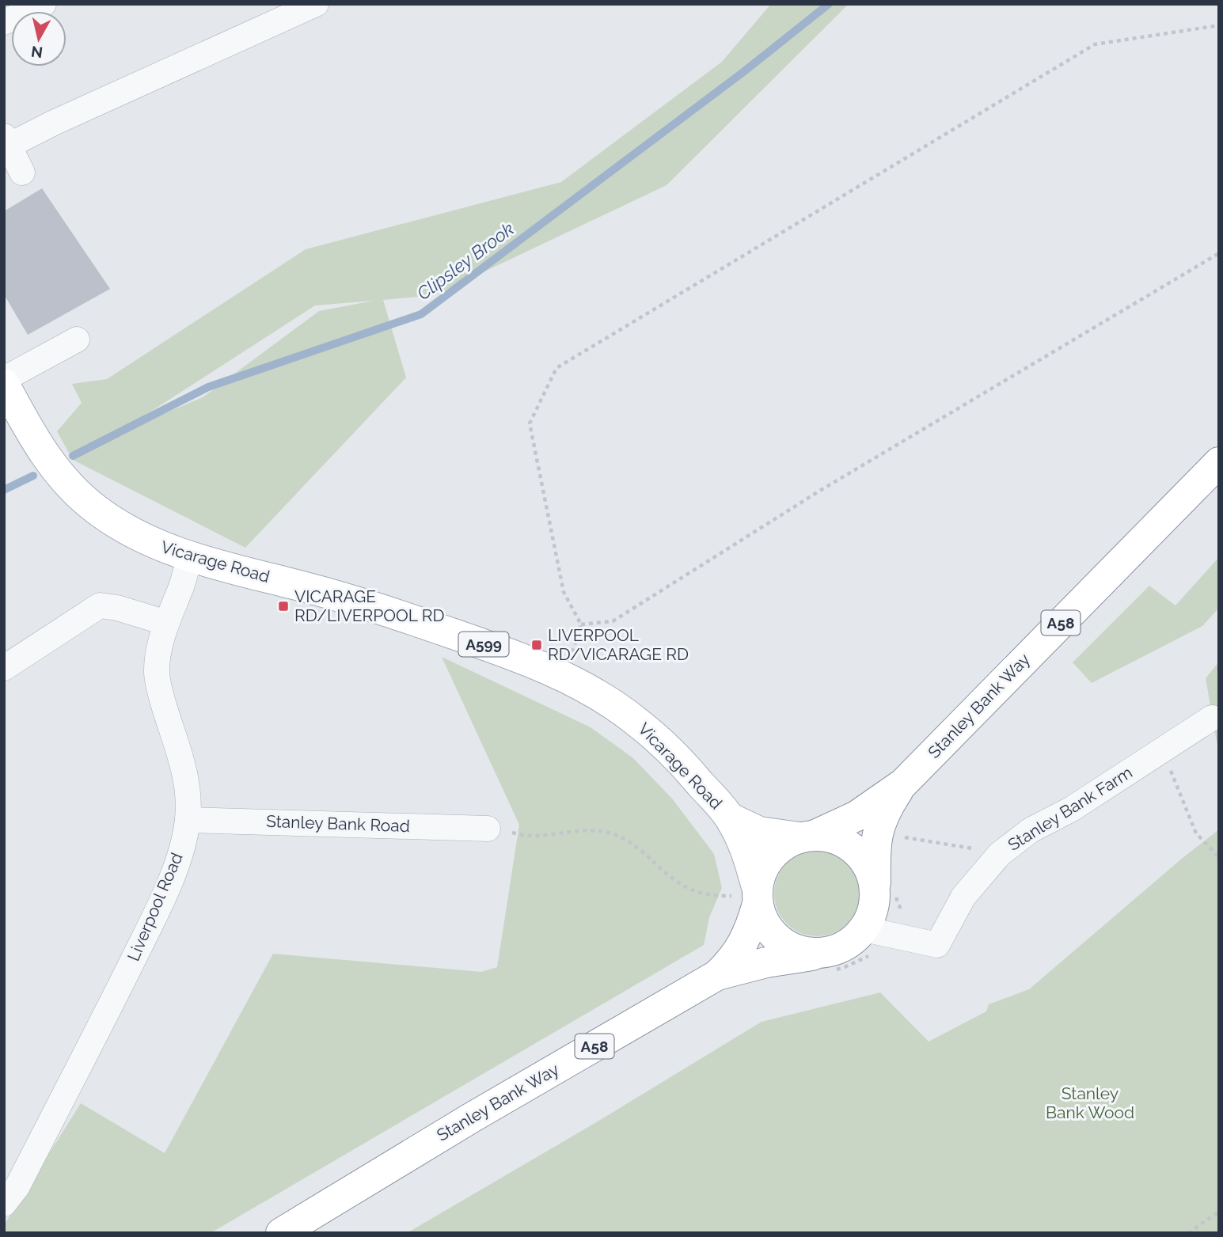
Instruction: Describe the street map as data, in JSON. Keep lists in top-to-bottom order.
{
  "streets": {
    "main road": [
      "Vicarage Road",
      "A58",
      "A599",
      "Stanley Bank Way"
    ],
    "street": ["Stanley Bank Farm", "Stanley Bank Road", "Liverpool Road"]
  },
  "crossings": [
    ["Vicarage Road", "A58"],
    ["Vicarage Road", "Stanley Bank Way"],
    ["Vicarage Road", "Stanley Bank Farm"],
    ["Vicarage Road", "Liverpool Road"],
    ["A58", "Stanley Bank Way"],
    ["A58", "Stanley Bank Farm"],
    ["Stanley Bank Way", "Stanley Bank Farm"],
    ["Stanley Bank Road", "Liverpool Road"]
  ],
  "water": ["Clipsley Brook"],
  "parks": ["Stanley Bank Wood"],
  "places": {
    "transit": ["VICARAGE RD/LIVERPOOL RD", "LIVERPOOL RD/VICARAGE RD"]
  },
  "north": "bottom"
}
